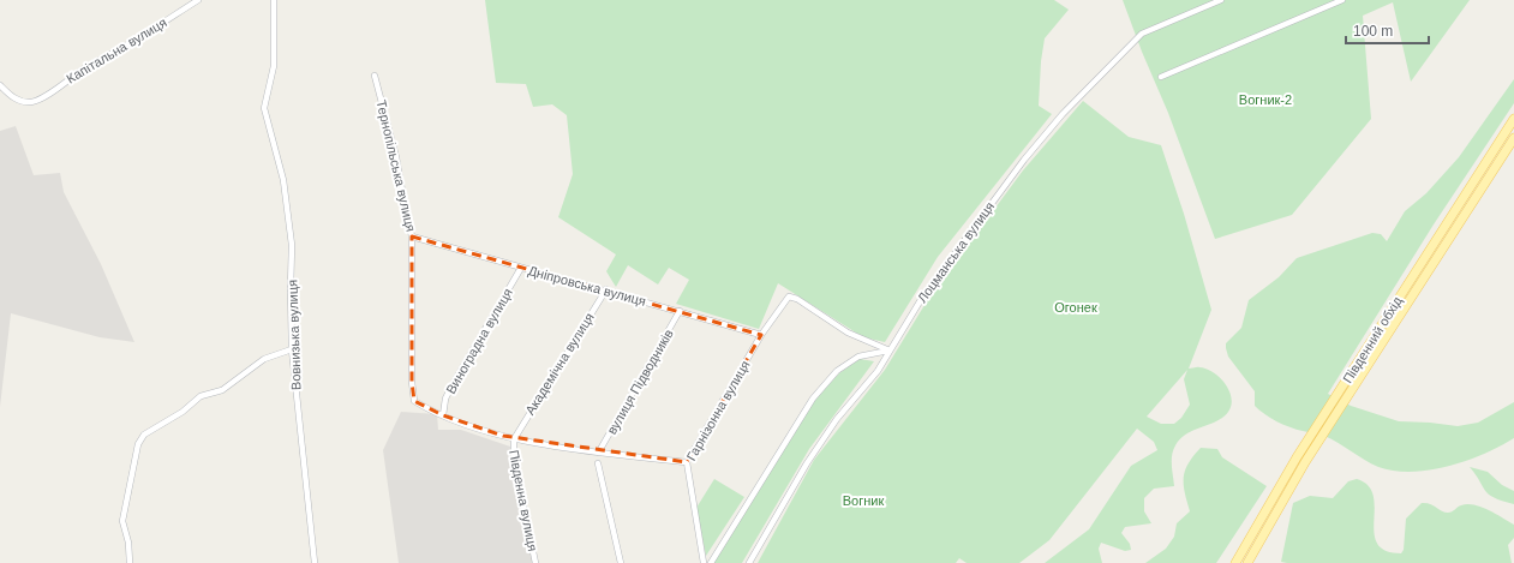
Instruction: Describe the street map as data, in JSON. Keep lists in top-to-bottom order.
{
  "streets": {
    "main road": ["Південний обхід"],
    "street": [
      "Капітальна вулиця",
      "Тернопільська вулиця",
      "Лоцманська вулиця",
      "Дніпровська вулиця",
      "Вовнизька вулиця",
      "Виноградна вулиця",
      "Академічна вулиця",
      "вулиця Підводників",
      "Гарнізонна вулиця",
      "Південна вулиця"
    ]
  },
  "crossings": [
    ["Тернопільська вулиця", "Дніпровська вулиця"],
    ["Тернопільська вулиця", "Виноградна вулиця"],
    ["Лоцманська вулиця", "Гарнізонна вулиця"],
    ["Дніпровська вулиця", "Виноградна вулиця"],
    ["Дніпровська вулиця", "Академічна вулиця"],
    ["Дніпровська вулиця", "вулиця Підводників"],
    ["Дніпровська вулиця", "Гарнізонна вулиця"],
    ["Академічна вулиця", "Південна вулиця"]
  ],
  "parks": ["Вогник-2", "Огонек", "Вогник"],
  "scale_bar": "100 m"
}
